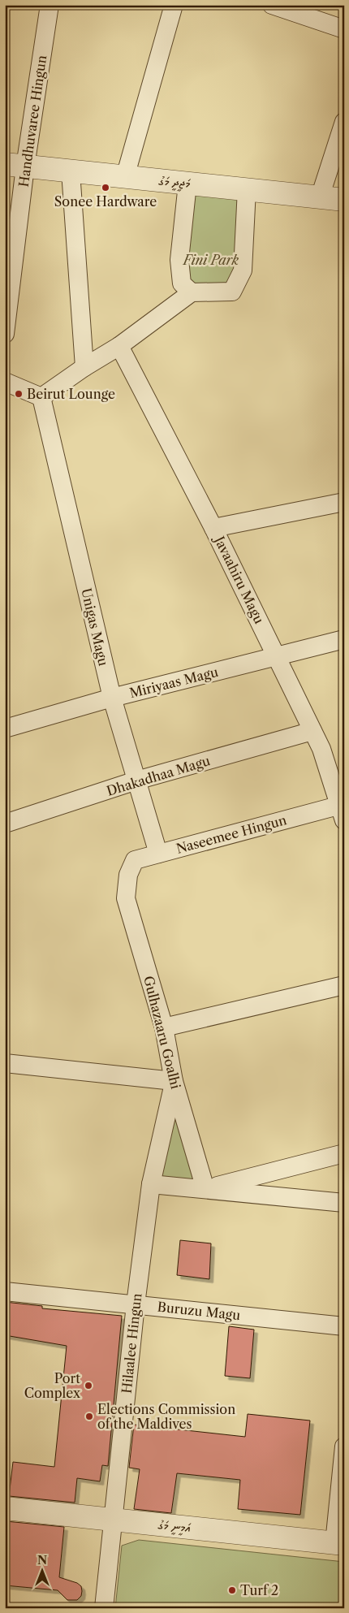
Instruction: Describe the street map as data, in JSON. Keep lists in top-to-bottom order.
{
  "streets": {
    "street": [
      "Handhuvaree Hingun",
      "މަޖީދީ މަގު",
      "Javaahiru Magu",
      "Unigas Magu",
      "Miriyaas Magu",
      "Dhakadhaa Magu",
      "Naseemee Hingun",
      "Gulhazaaru Goalhi",
      "Buruzu Magu",
      "Hilaalee Hingun",
      "އަމީނީ މަގު"
    ]
  },
  "crossings": [
    ["Handhuvaree Hingun", "މަޖީދީ މަގު"],
    ["Javaahiru Magu", "Miriyaas Magu"],
    ["Javaahiru Magu", "Dhakadhaa Magu"],
    ["Javaahiru Magu", "Naseemee Hingun"],
    ["Unigas Magu", "Miriyaas Magu"],
    ["Unigas Magu", "Dhakadhaa Magu"],
    ["Unigas Magu", "Naseemee Hingun"],
    ["Naseemee Hingun", "Gulhazaaru Goalhi"],
    ["Gulhazaaru Goalhi", "Hilaalee Hingun"],
    ["Buruzu Magu", "Hilaalee Hingun"],
    ["Hilaalee Hingun", "އަމީނީ މަގު"]
  ],
  "parks": ["Fini Park"],
  "places": [
    "Sonee Hardware",
    "Beirut Lounge",
    "Port Complex",
    "Elections Commission of the Maldives",
    "Turf 2"
  ],
  "north": "top"
}
